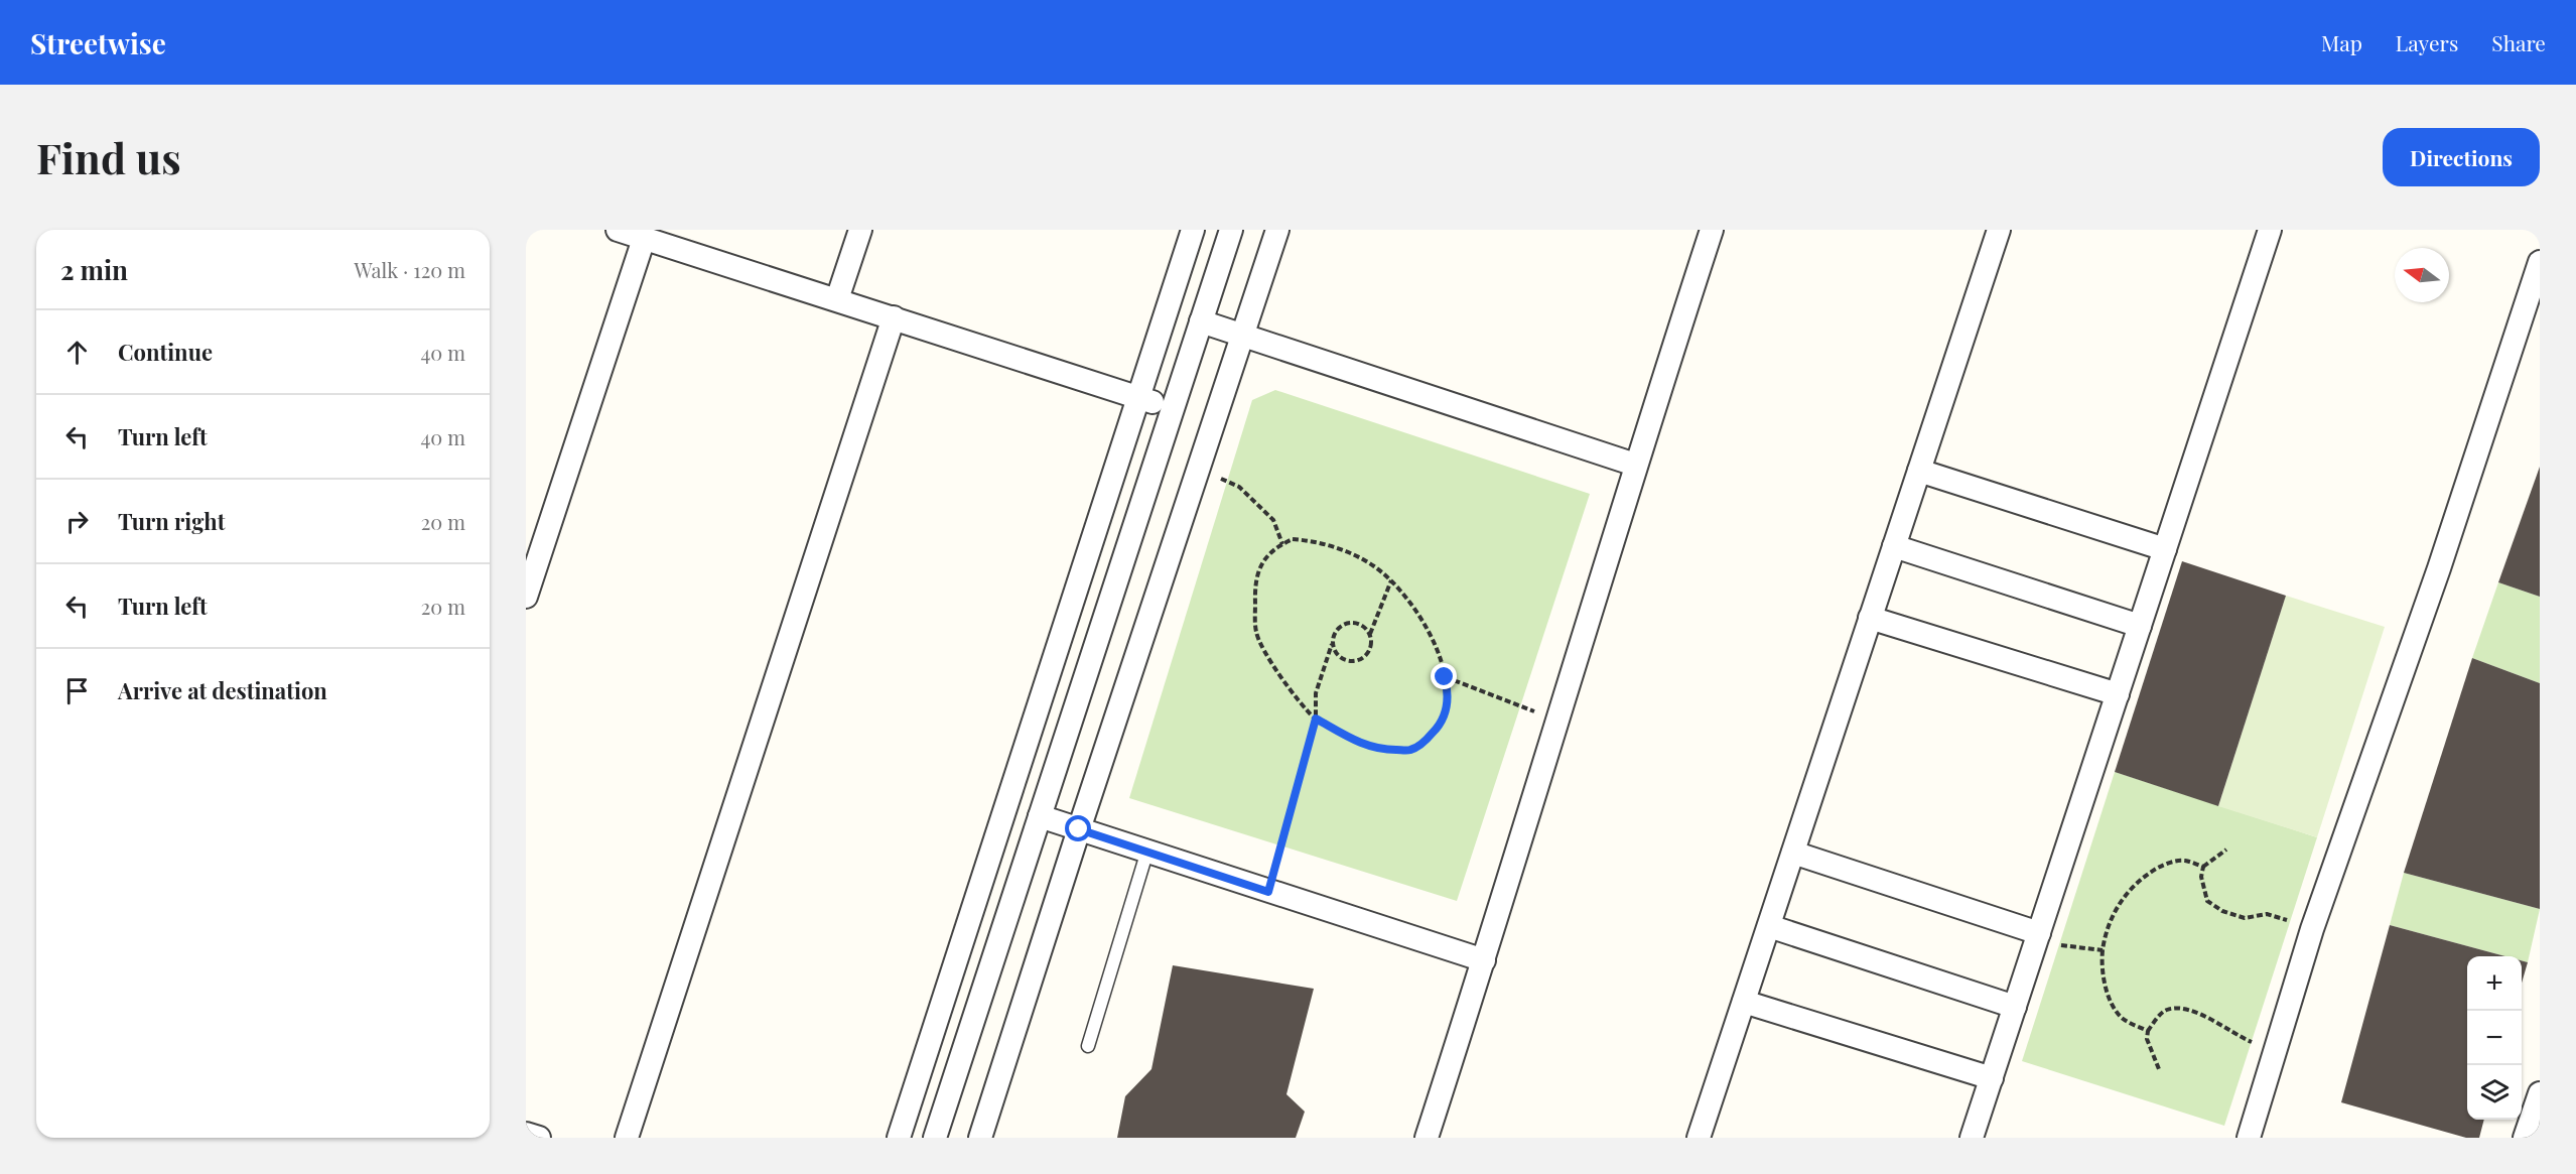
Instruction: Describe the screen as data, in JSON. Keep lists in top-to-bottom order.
{
  "north": "left",
  "page": {
    "header": "Streetwise",
    "nav": ["Map", "Layers", "Share"],
    "buttons": "Directions",
    "title": "Find us",
    "heading": ["2 min", "Walk · 120 m"],
    "list": [
      ["Continue", "40 m"],
      ["Turn left", "40 m"],
      ["Turn right", "20 m"],
      ["Turn left", "20 m"],
      "Arrive at destination"
    ],
    "map_buttons": ["+", "−"]
  }
}
